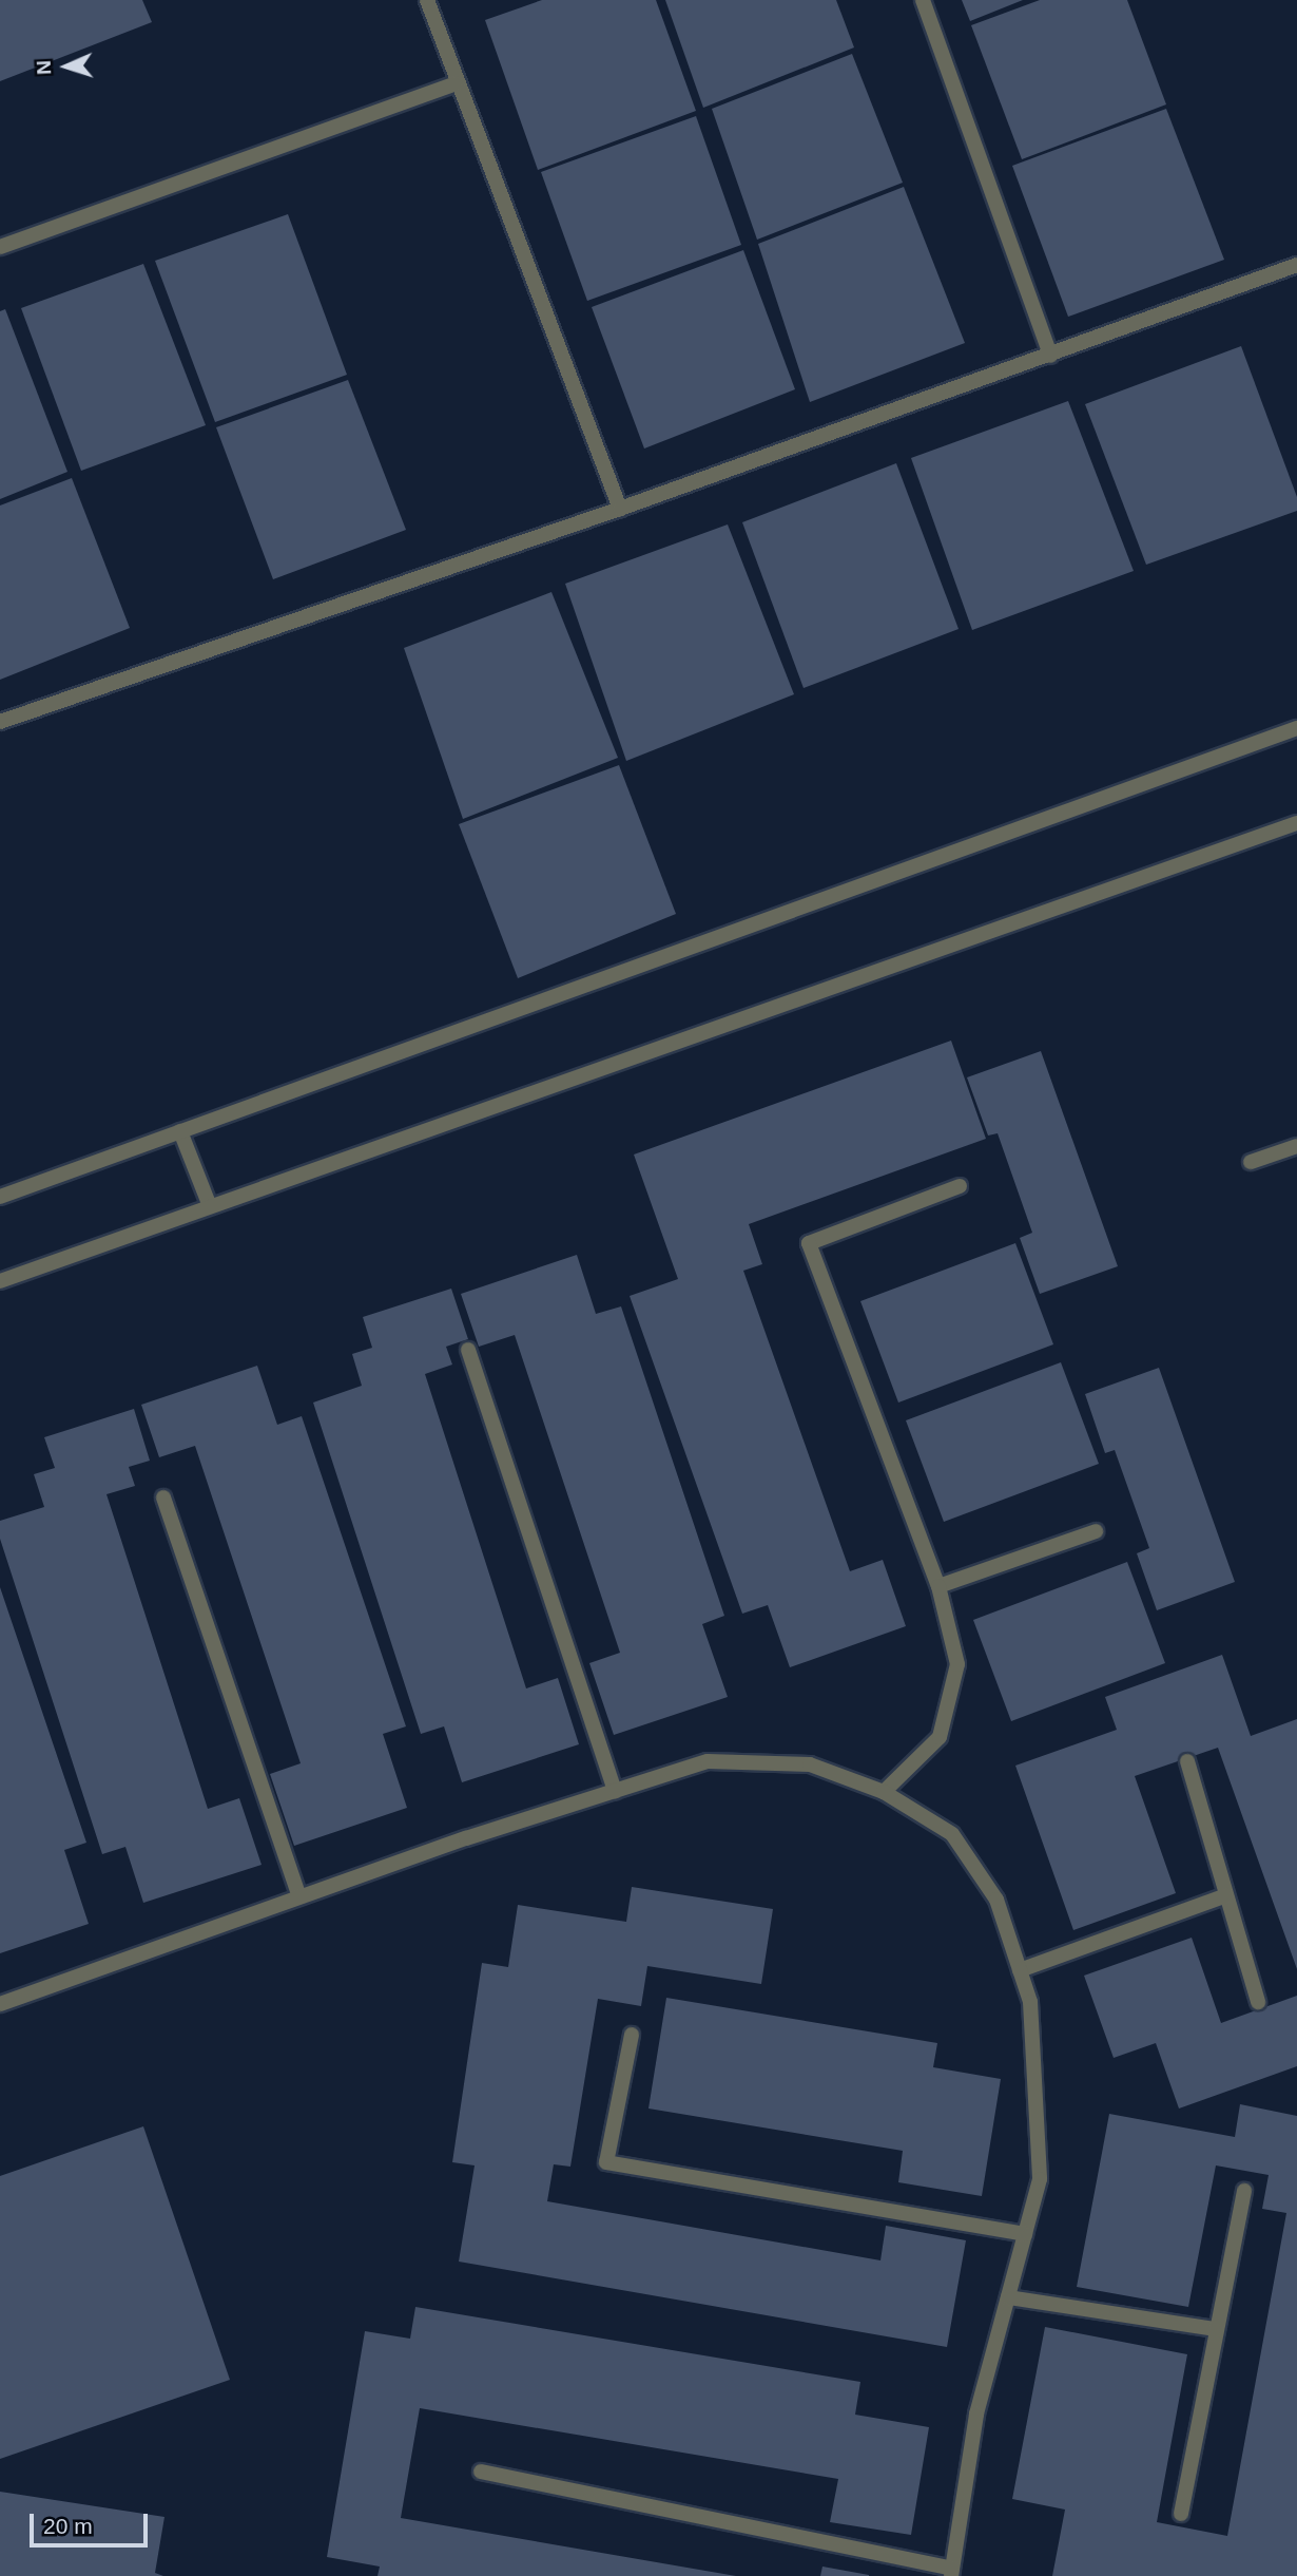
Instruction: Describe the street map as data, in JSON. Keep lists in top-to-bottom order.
{
  "scale_bar": "20 m",
  "north": "left"
}
